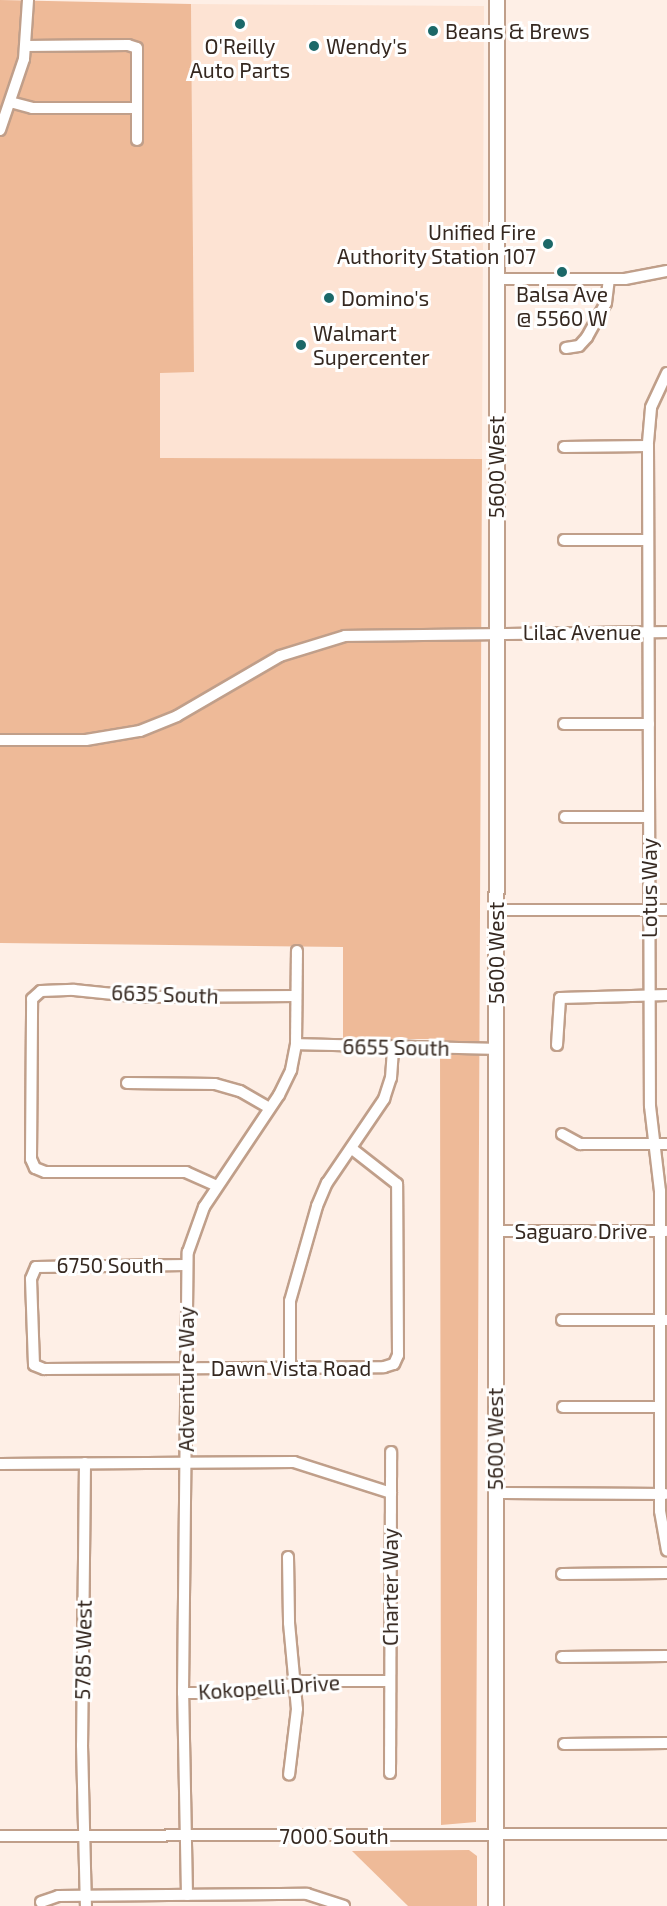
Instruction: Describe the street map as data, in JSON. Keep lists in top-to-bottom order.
{
  "streets": {
    "main road": ["5600 West"],
    "street": [
      "Lilac Avenue",
      "Lotus Way",
      "6635 South",
      "6655 South",
      "Saguaro Drive",
      "6750 South",
      "Dawn Vista Road",
      "Adventure Way",
      "Charter Way",
      "5785 West",
      "Kokopelli Drive",
      "7000 South"
    ]
  },
  "crossings": [
    ["5600 West", "Lilac Avenue"],
    ["5600 West", "6655 South"],
    ["5600 West", "Saguaro Drive"],
    ["5600 West", "7000 South"],
    ["Lilac Avenue", "Lotus Way"],
    ["Lotus Way", "Saguaro Drive"],
    ["6635 South", "Adventure Way"],
    ["6655 South", "Adventure Way"],
    ["6750 South", "Dawn Vista Road"],
    ["6750 South", "Adventure Way"],
    ["Dawn Vista Road", "Adventure Way"],
    ["Adventure Way", "Kokopelli Drive"],
    ["Adventure Way", "7000 South"],
    ["Charter Way", "Kokopelli Drive"],
    ["5785 West", "7000 South"]
  ],
  "places": [
    "O'Reilly Auto Parts",
    "Beans & Brews",
    "Wendy's",
    "Unified Fire Authority Station 107",
    "Balsa Ave @ 5560 W",
    "Domino's",
    "Walmart Supercenter"
  ]
}
